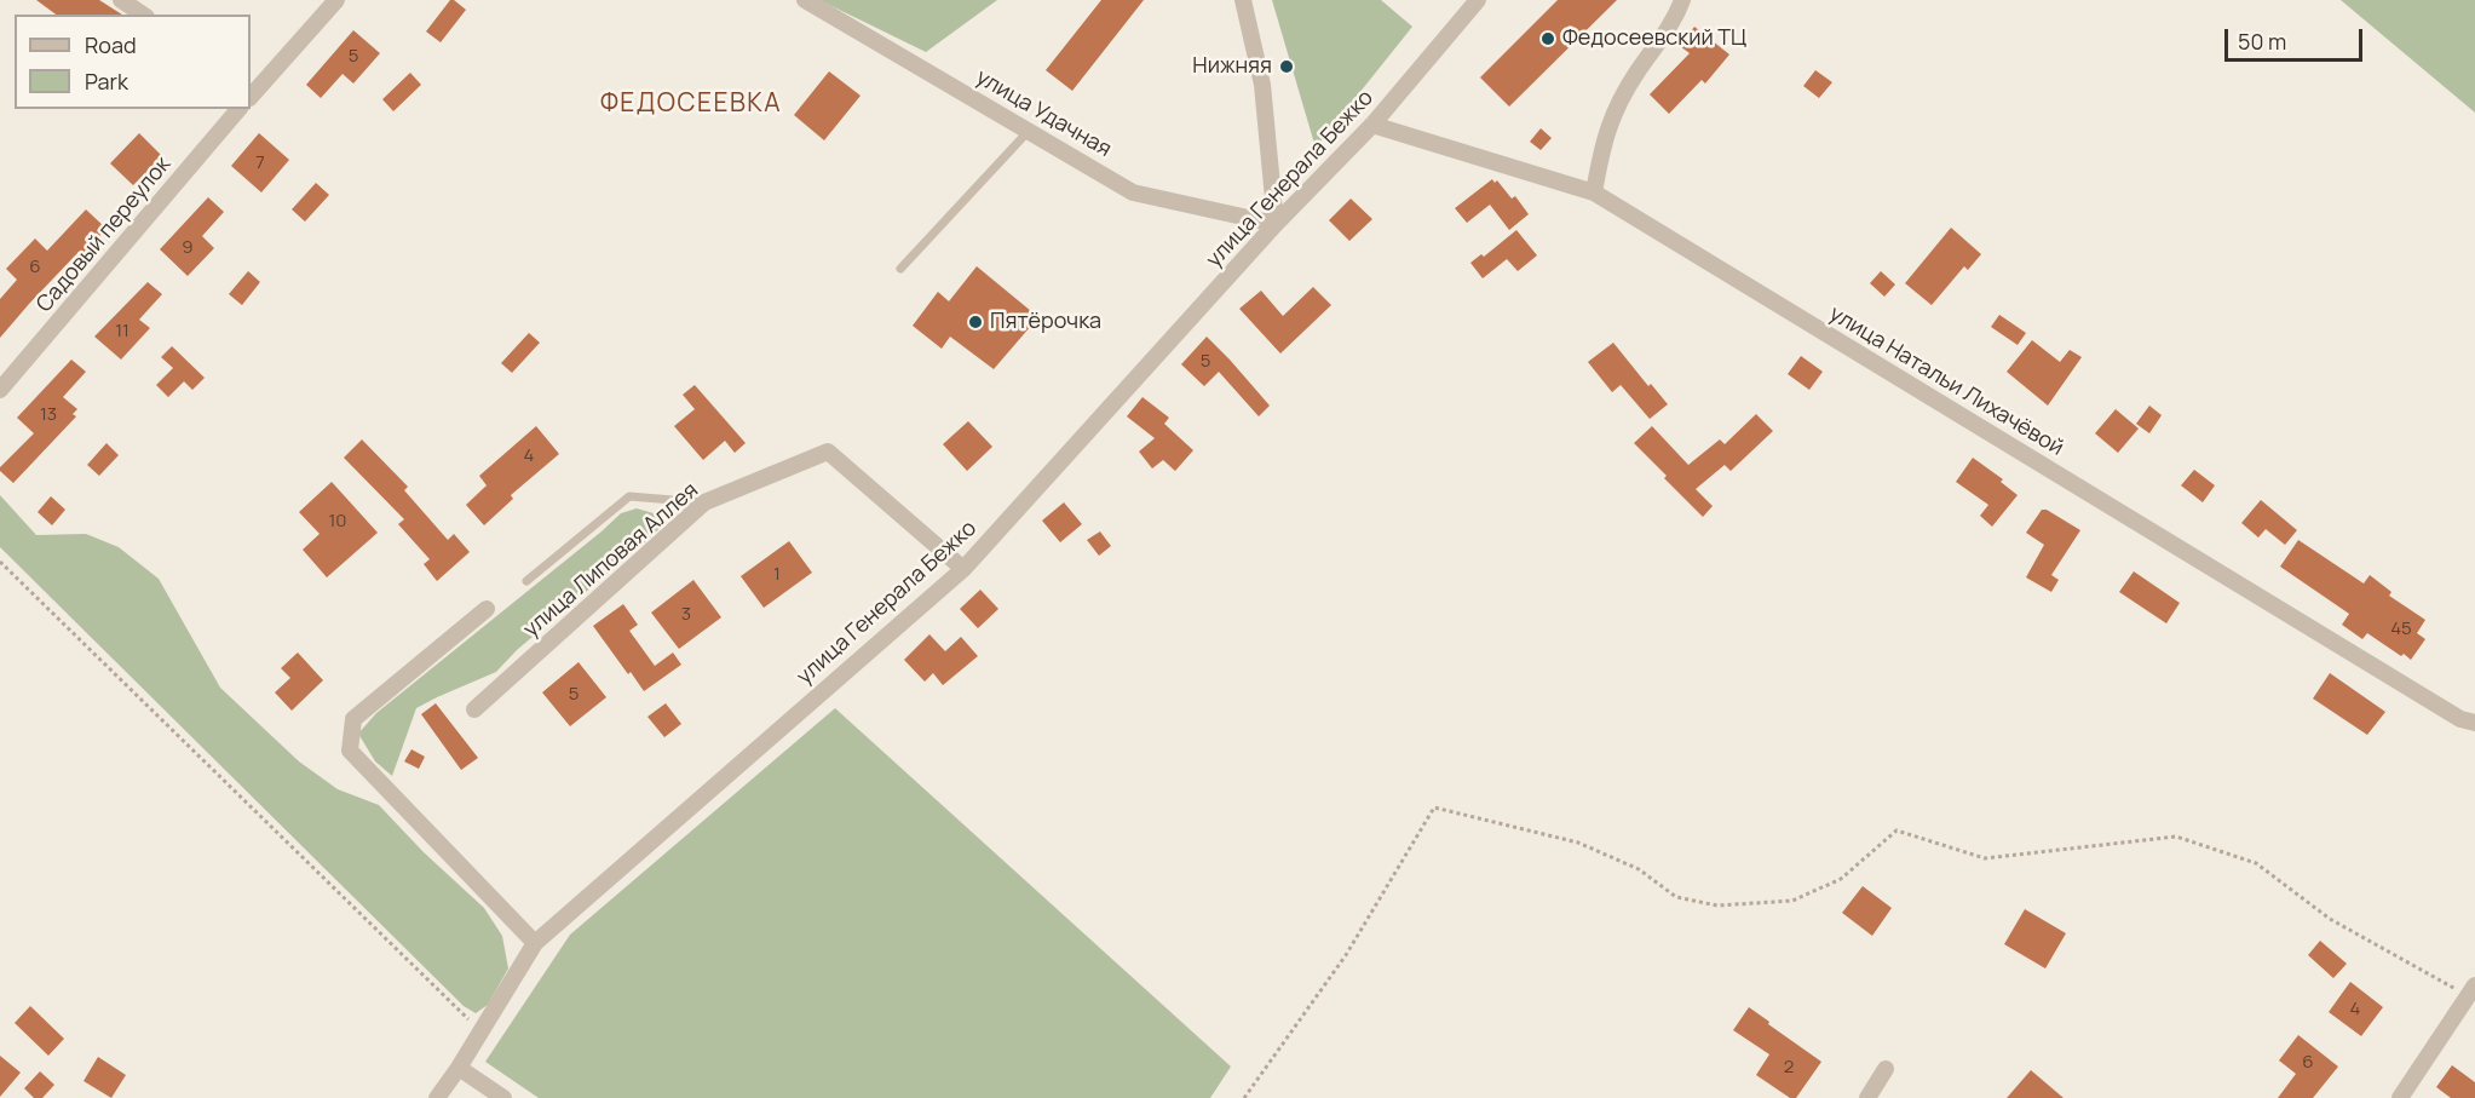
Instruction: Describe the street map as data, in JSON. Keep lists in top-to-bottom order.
{
  "streets": {
    "street": [
      "улица Удачная",
      "улица Генерала Бежко",
      "Садовый переулок",
      "улица Натальи Лихачёвой",
      "улица Липовая Аллея"
    ]
  },
  "crossings": [
    ["улица Удачная", "улица Генерала Бежко"],
    ["улица Генерала Бежко", "улица Натальи Лихачёвой"],
    ["улица Генерала Бежко", "улица Липовая Аллея"]
  ],
  "districts": ["ФЕДОСЕЕВКА"],
  "places": ["Федосеевский ТЦ", "Нижняя", "Пятёрочка"],
  "house_numbers": [
    "5",
    "7",
    "9",
    "6",
    "11",
    "5",
    "13",
    "4",
    "10",
    "1",
    "3",
    "45",
    "5",
    "4",
    "6",
    "2"
  ],
  "legend": ["Road", "Park"],
  "scale_bar": "50 m"
}
